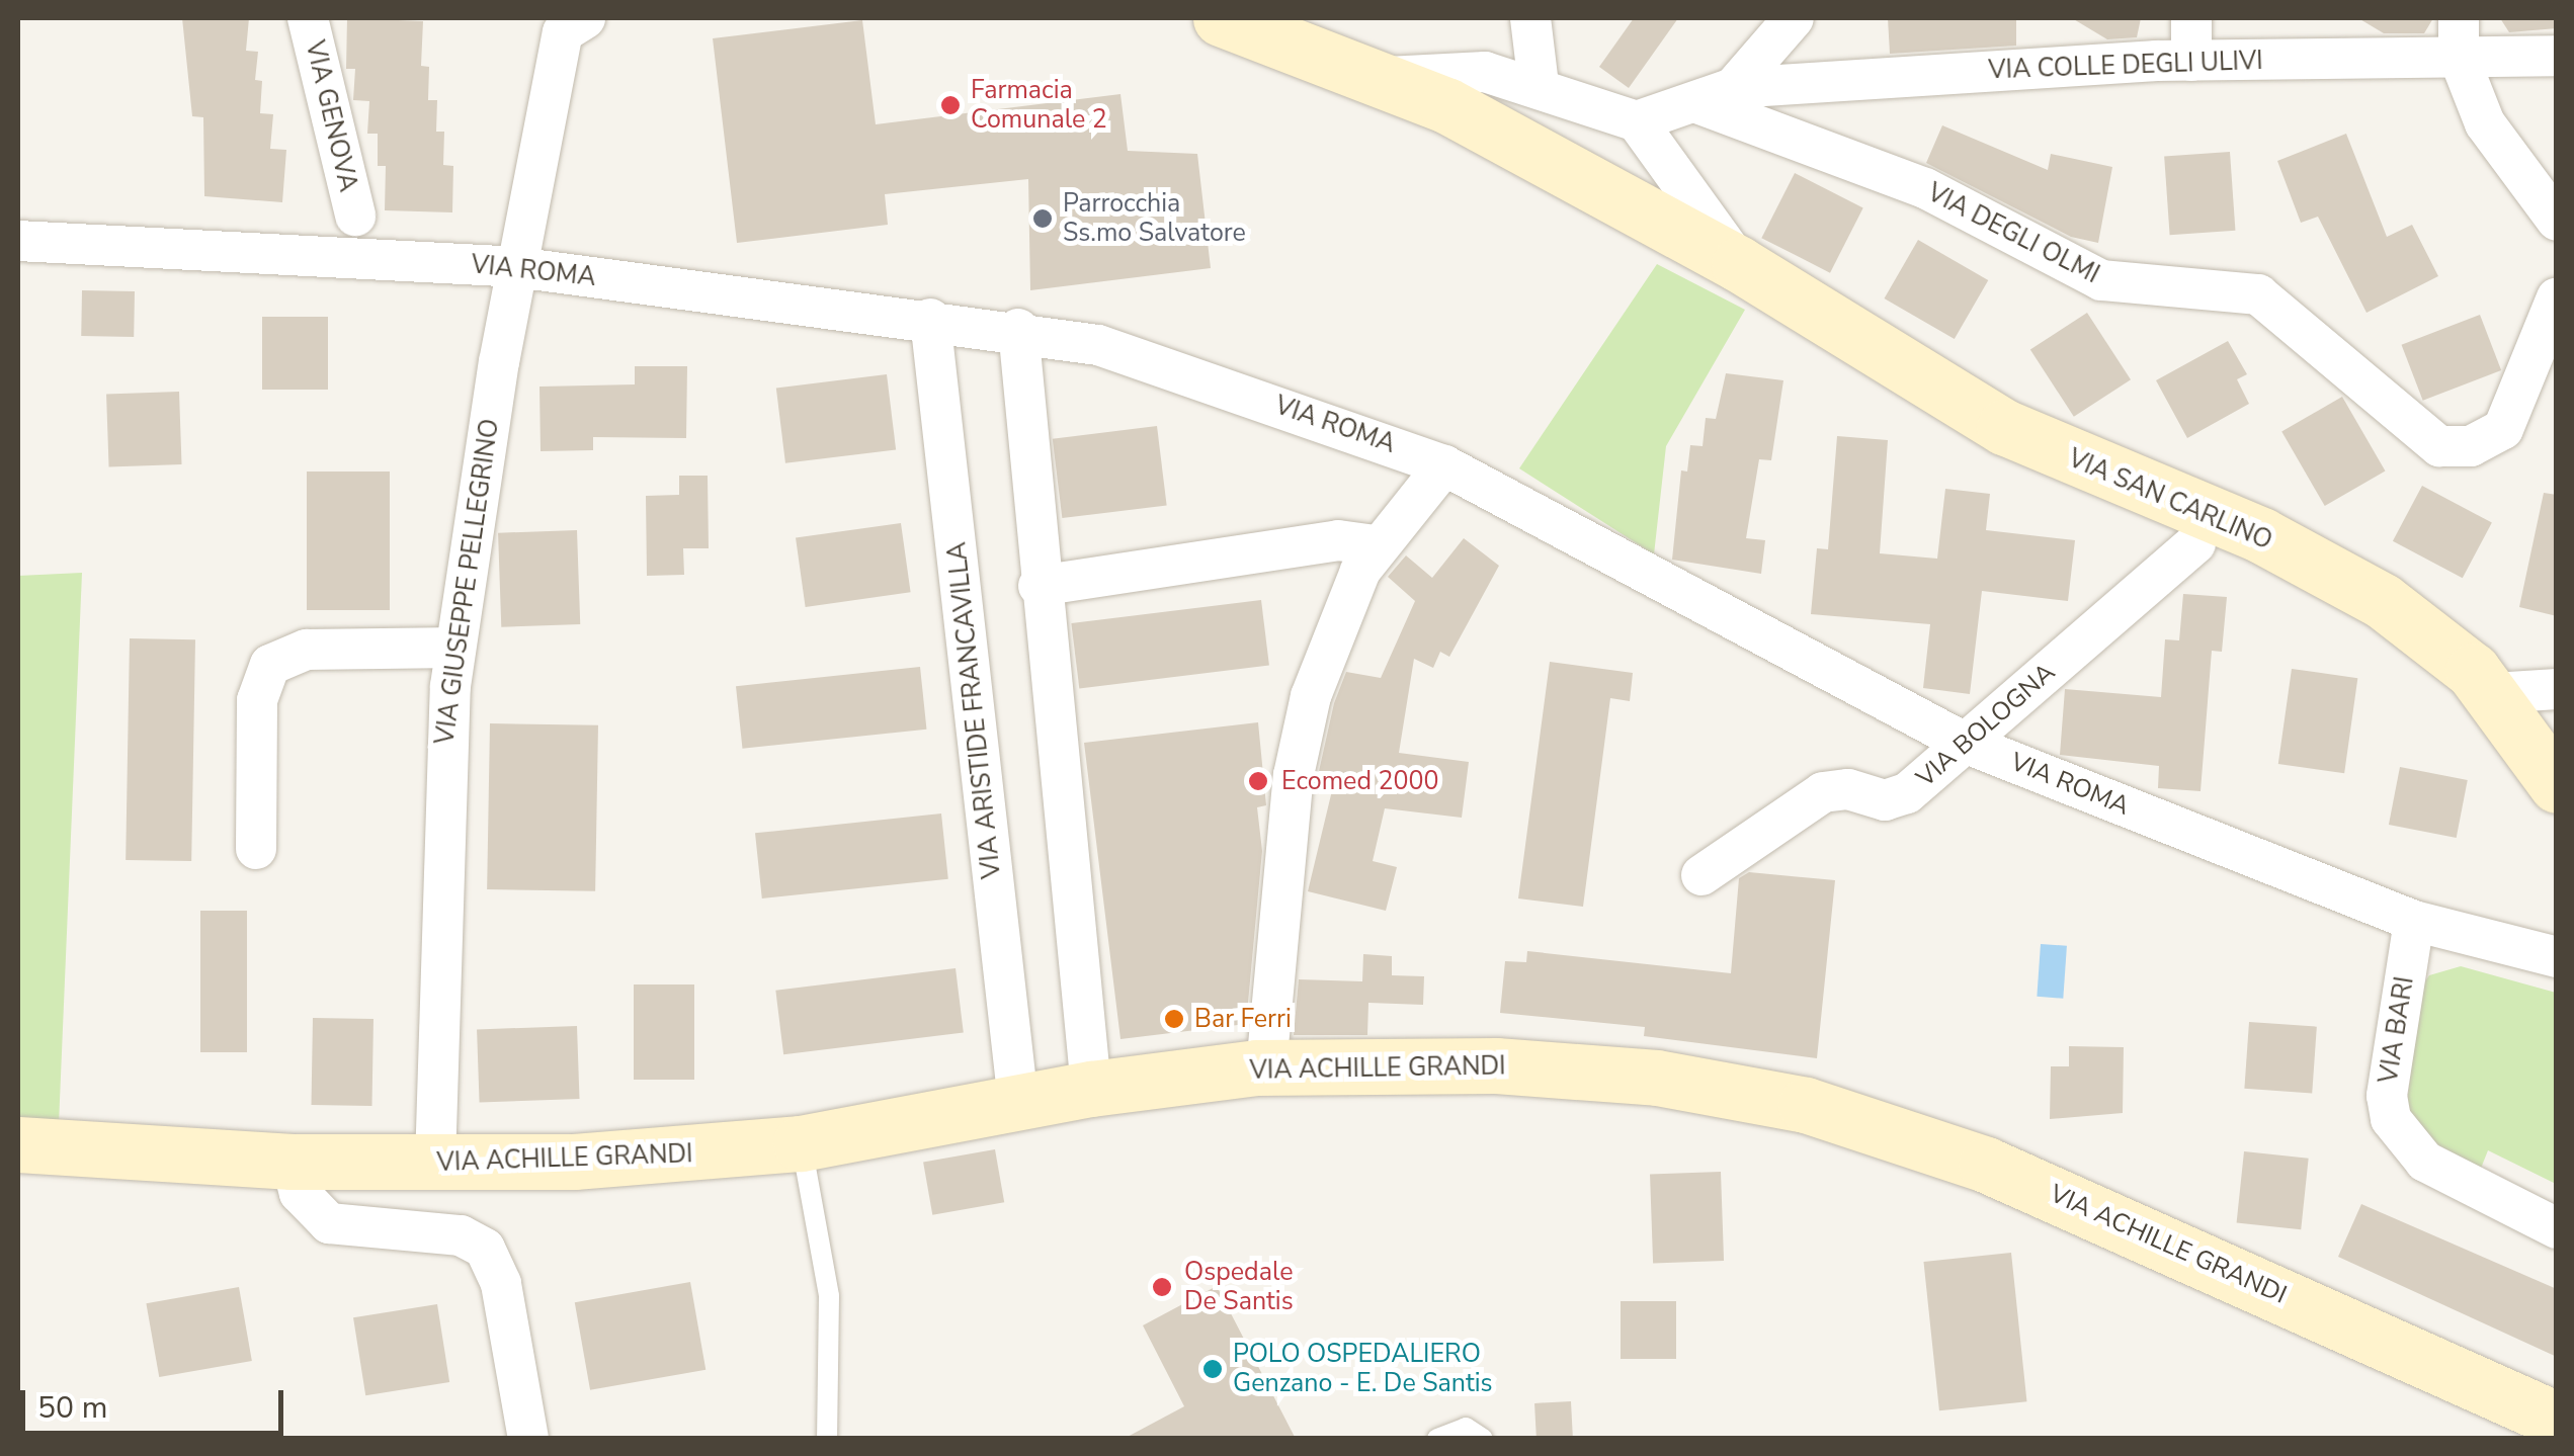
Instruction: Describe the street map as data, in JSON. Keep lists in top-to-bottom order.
{
  "streets": {
    "street": [
      "VIA COLLE DEGLI ULIVI",
      "VIA GENOVA",
      "VIA DEGLI OLMI",
      "VIA ROMA",
      "VIA SAN CARLINO",
      "VIA GIUSEPPE PELLEGRINO",
      "VIA ARISTIDE FRANCAVILLA",
      "VIA BOLOGNA",
      "VIA BARI",
      "VIA ACHILLE GRANDI"
    ]
  },
  "crossings": [
    ["VIA COLLE DEGLI ULIVI", "VIA DEGLI OLMI"],
    ["VIA ROMA", "VIA GIUSEPPE PELLEGRINO"],
    ["VIA ROMA", "VIA ARISTIDE FRANCAVILLA"],
    ["VIA ROMA", "VIA BOLOGNA"],
    ["VIA ROMA", "VIA BARI"],
    ["VIA GIUSEPPE PELLEGRINO", "VIA ACHILLE GRANDI"],
    ["VIA ARISTIDE FRANCAVILLA", "VIA ACHILLE GRANDI"]
  ],
  "places": [
    "Farmacia Comunale 2",
    "Parrocchia Ss.mo Salvatore",
    "Ecomed 2000",
    "Bar Ferri",
    "Ospedale De Santis",
    "POLO OSPEDALIERO Genzano - E. De Santis"
  ],
  "scale_bar": "50 m"
}
